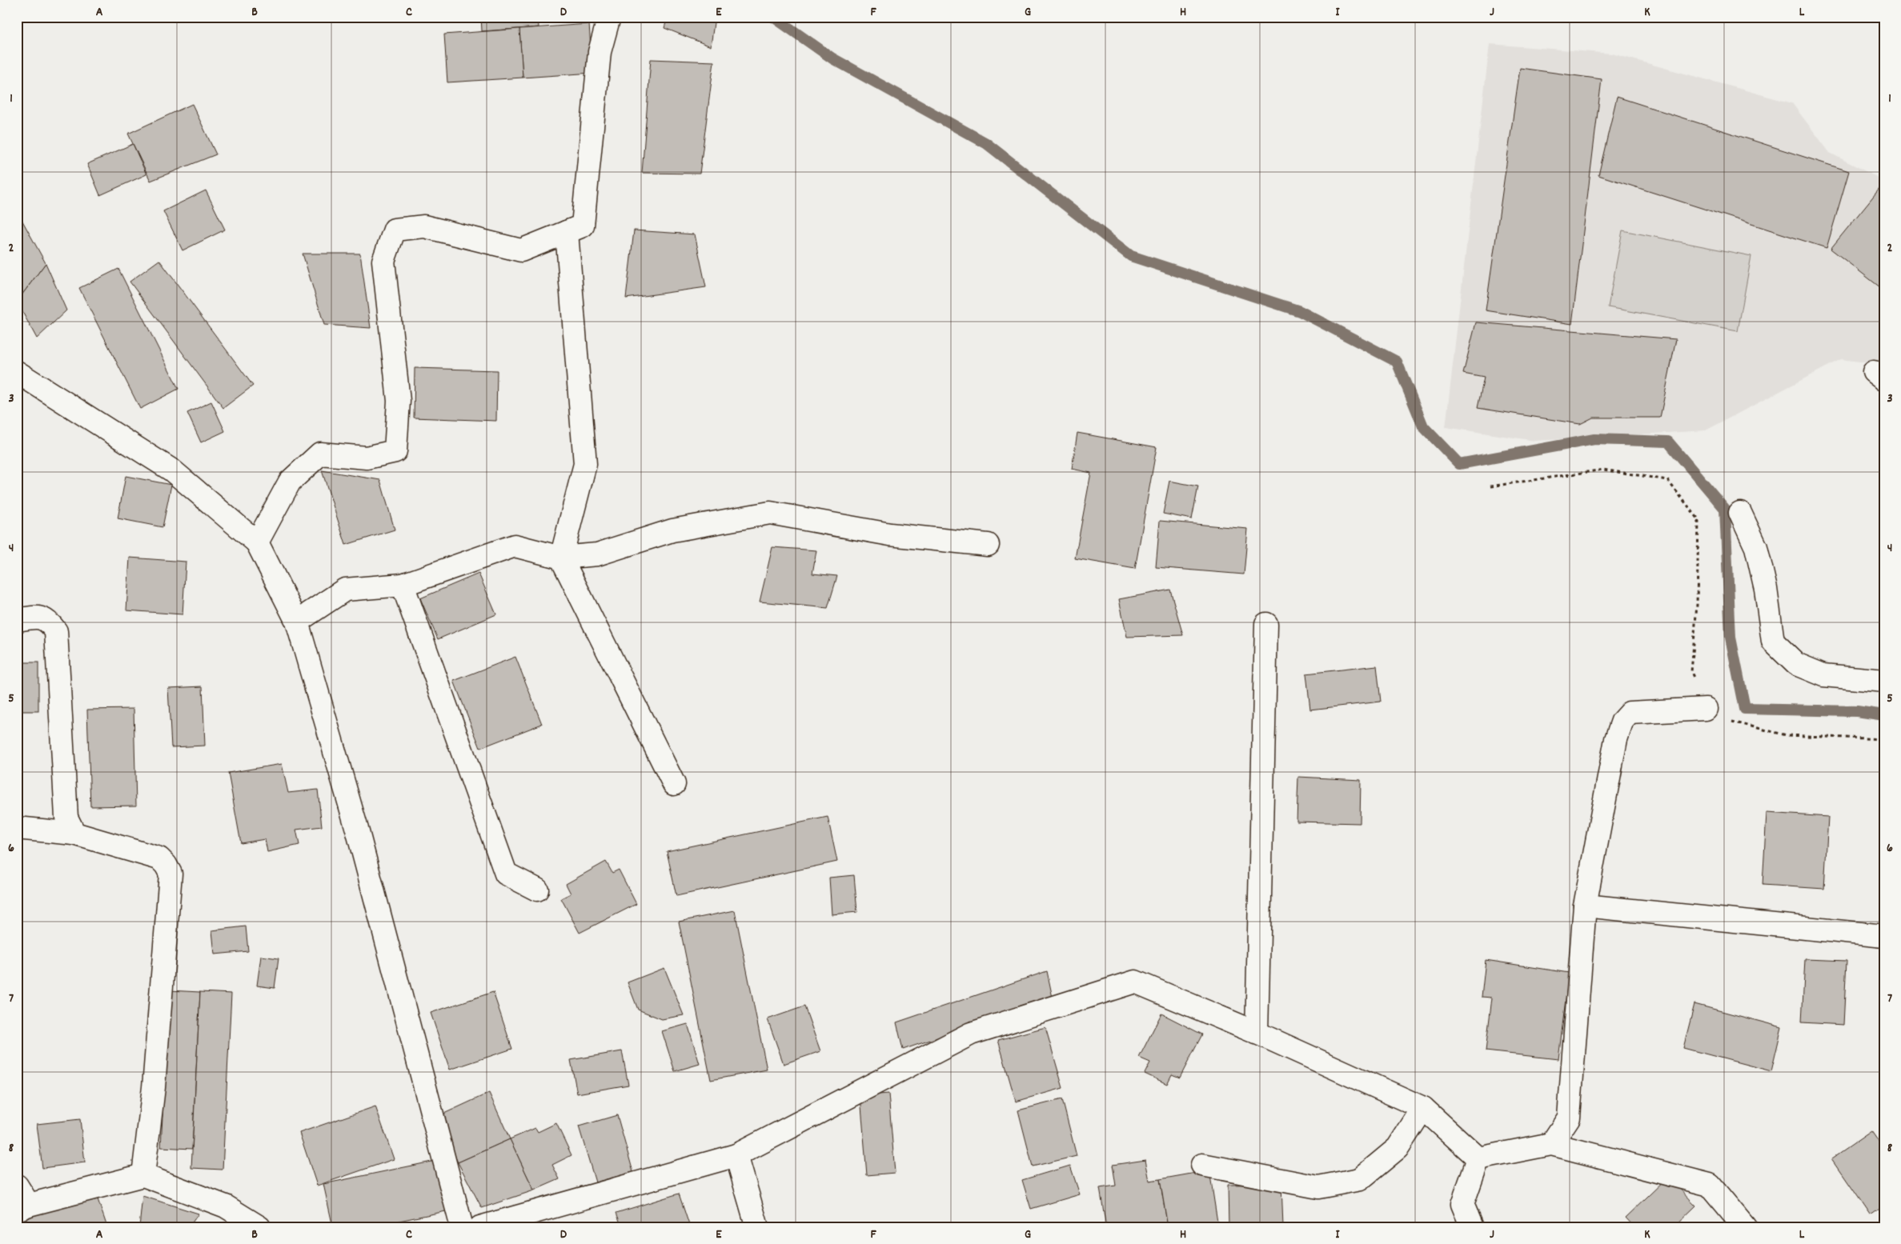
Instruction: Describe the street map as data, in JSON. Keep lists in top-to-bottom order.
{
  "grid": {
    "columns": [
      "A",
      "B",
      "C",
      "D",
      "E",
      "F",
      "G",
      "H",
      "I",
      "J",
      "K",
      "L"
    ],
    "rows": [
      "1",
      "2",
      "3",
      "4",
      "5",
      "6",
      "7",
      "8"
    ]
  }
}
